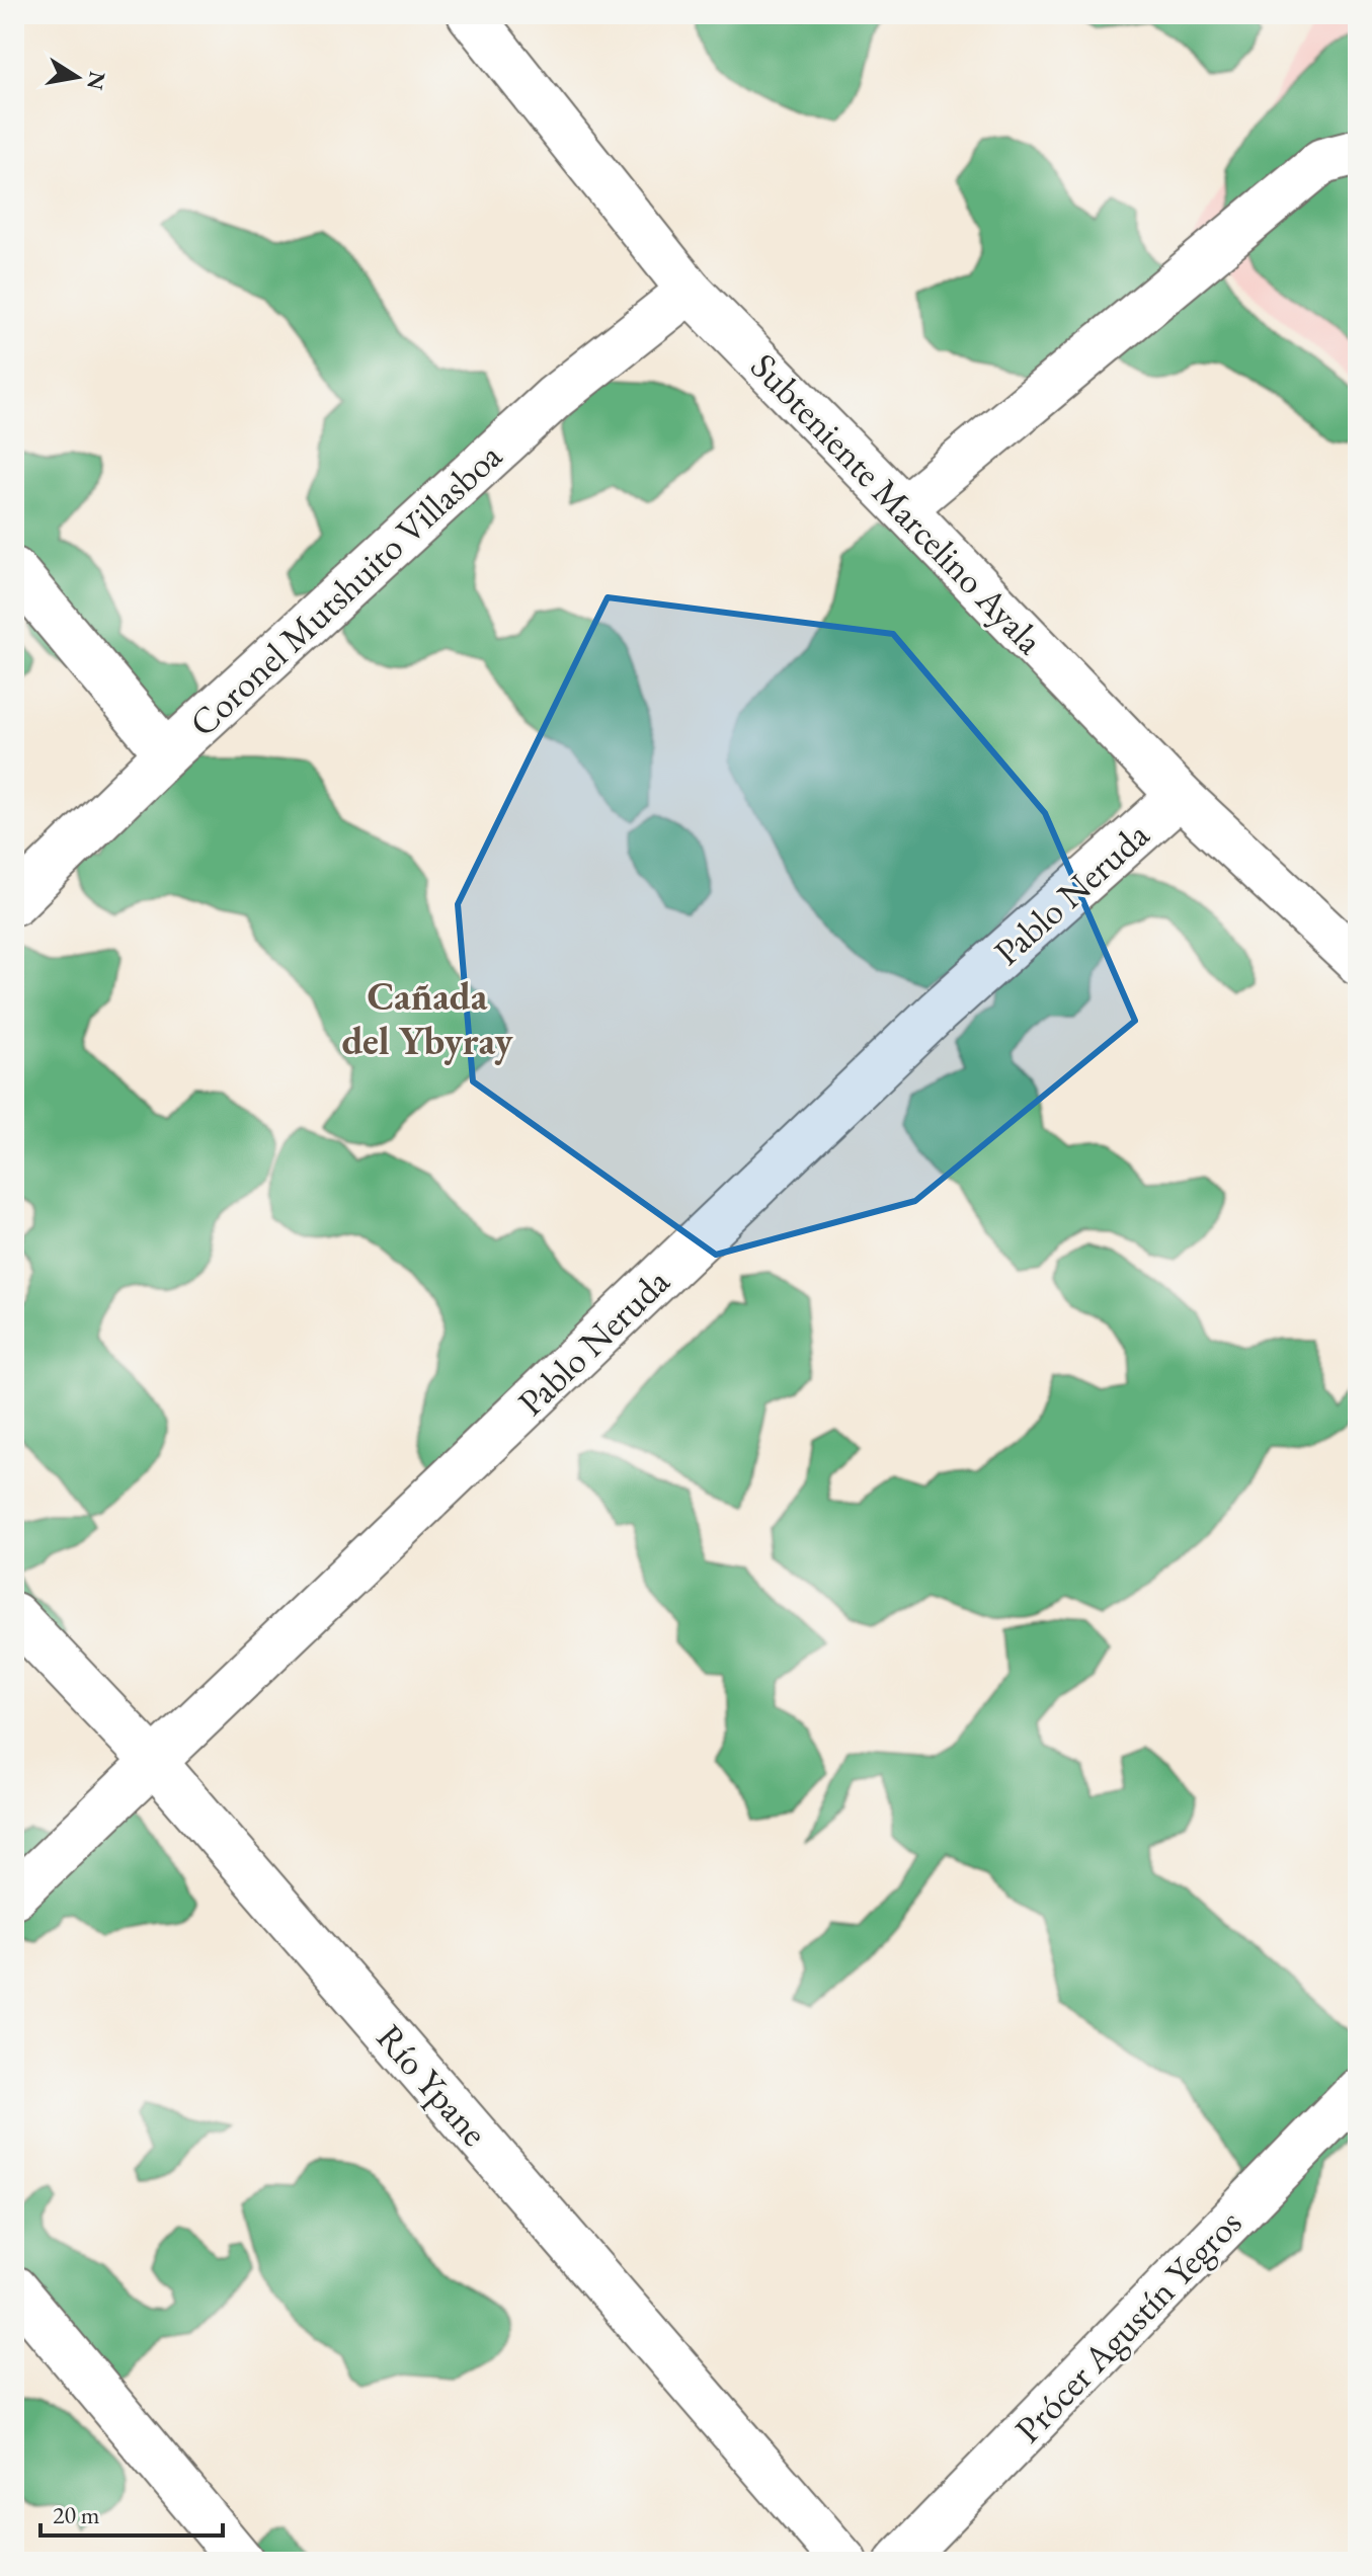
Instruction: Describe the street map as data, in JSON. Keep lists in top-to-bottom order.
{
  "streets": {
    "street": [
      "Subteniente Marcelino Ayala",
      "Coronel Mutshuito Villasboa",
      "Pablo Neruda",
      "Río Ypane",
      "Prócer Agustín Yegros"
    ]
  },
  "crossings": [
    ["Subteniente Marcelino Ayala", "Coronel Mutshuito Villasboa"],
    ["Subteniente Marcelino Ayala", "Pablo Neruda"],
    ["Pablo Neruda", "Río Ypane"]
  ],
  "districts": ["Cañada del Ybyray"],
  "scale_bar": "20 m",
  "north": "right"
}
